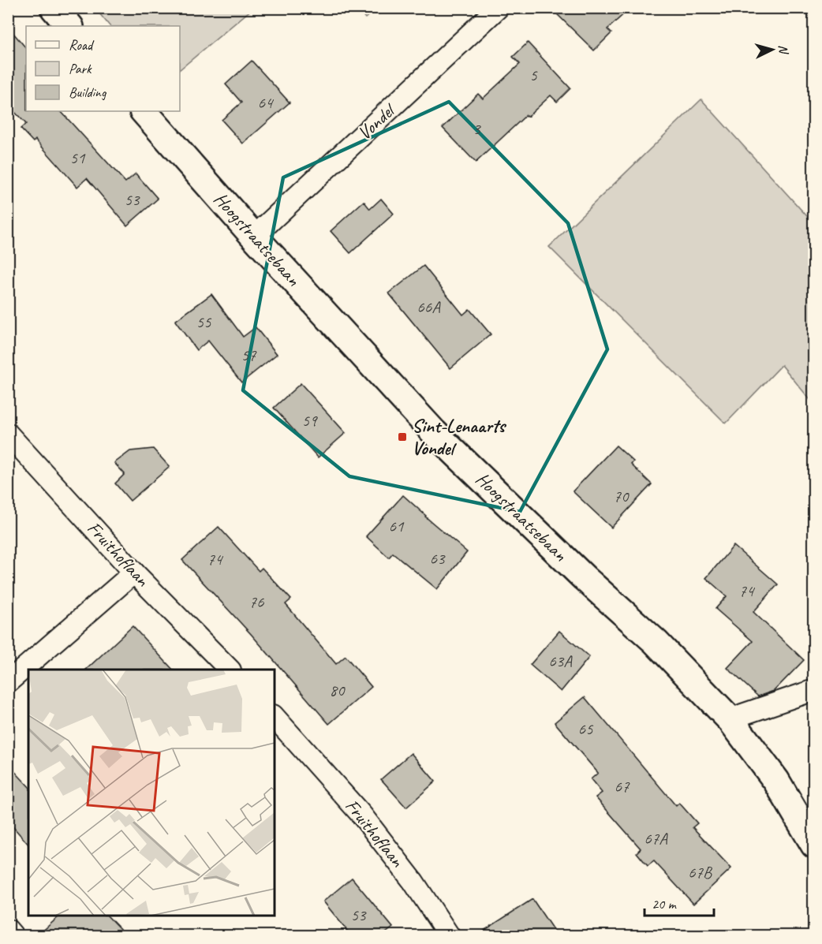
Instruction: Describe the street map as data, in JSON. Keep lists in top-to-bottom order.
{
  "streets": {
    "main road": ["Hoogstraatsebaan"],
    "street": ["Vondel", "Fruithoflaan"]
  },
  "crossings": [
    ["Vondel", "Hoogstraatsebaan"]
  ],
  "places": {
    "transit": ["Sint-Lenaarts Vondel"]
  },
  "house_numbers": [
    "5",
    "64",
    "3",
    "51",
    "53",
    "66A",
    "55",
    "57",
    "59",
    "70",
    "61",
    "63",
    "74",
    "74",
    "76",
    "63A",
    "80",
    "65",
    "67",
    "67A",
    "67B",
    "53"
  ],
  "legend": ["Road", "Park", "Building"],
  "scale_bar": "20 m",
  "north": "right"
}
